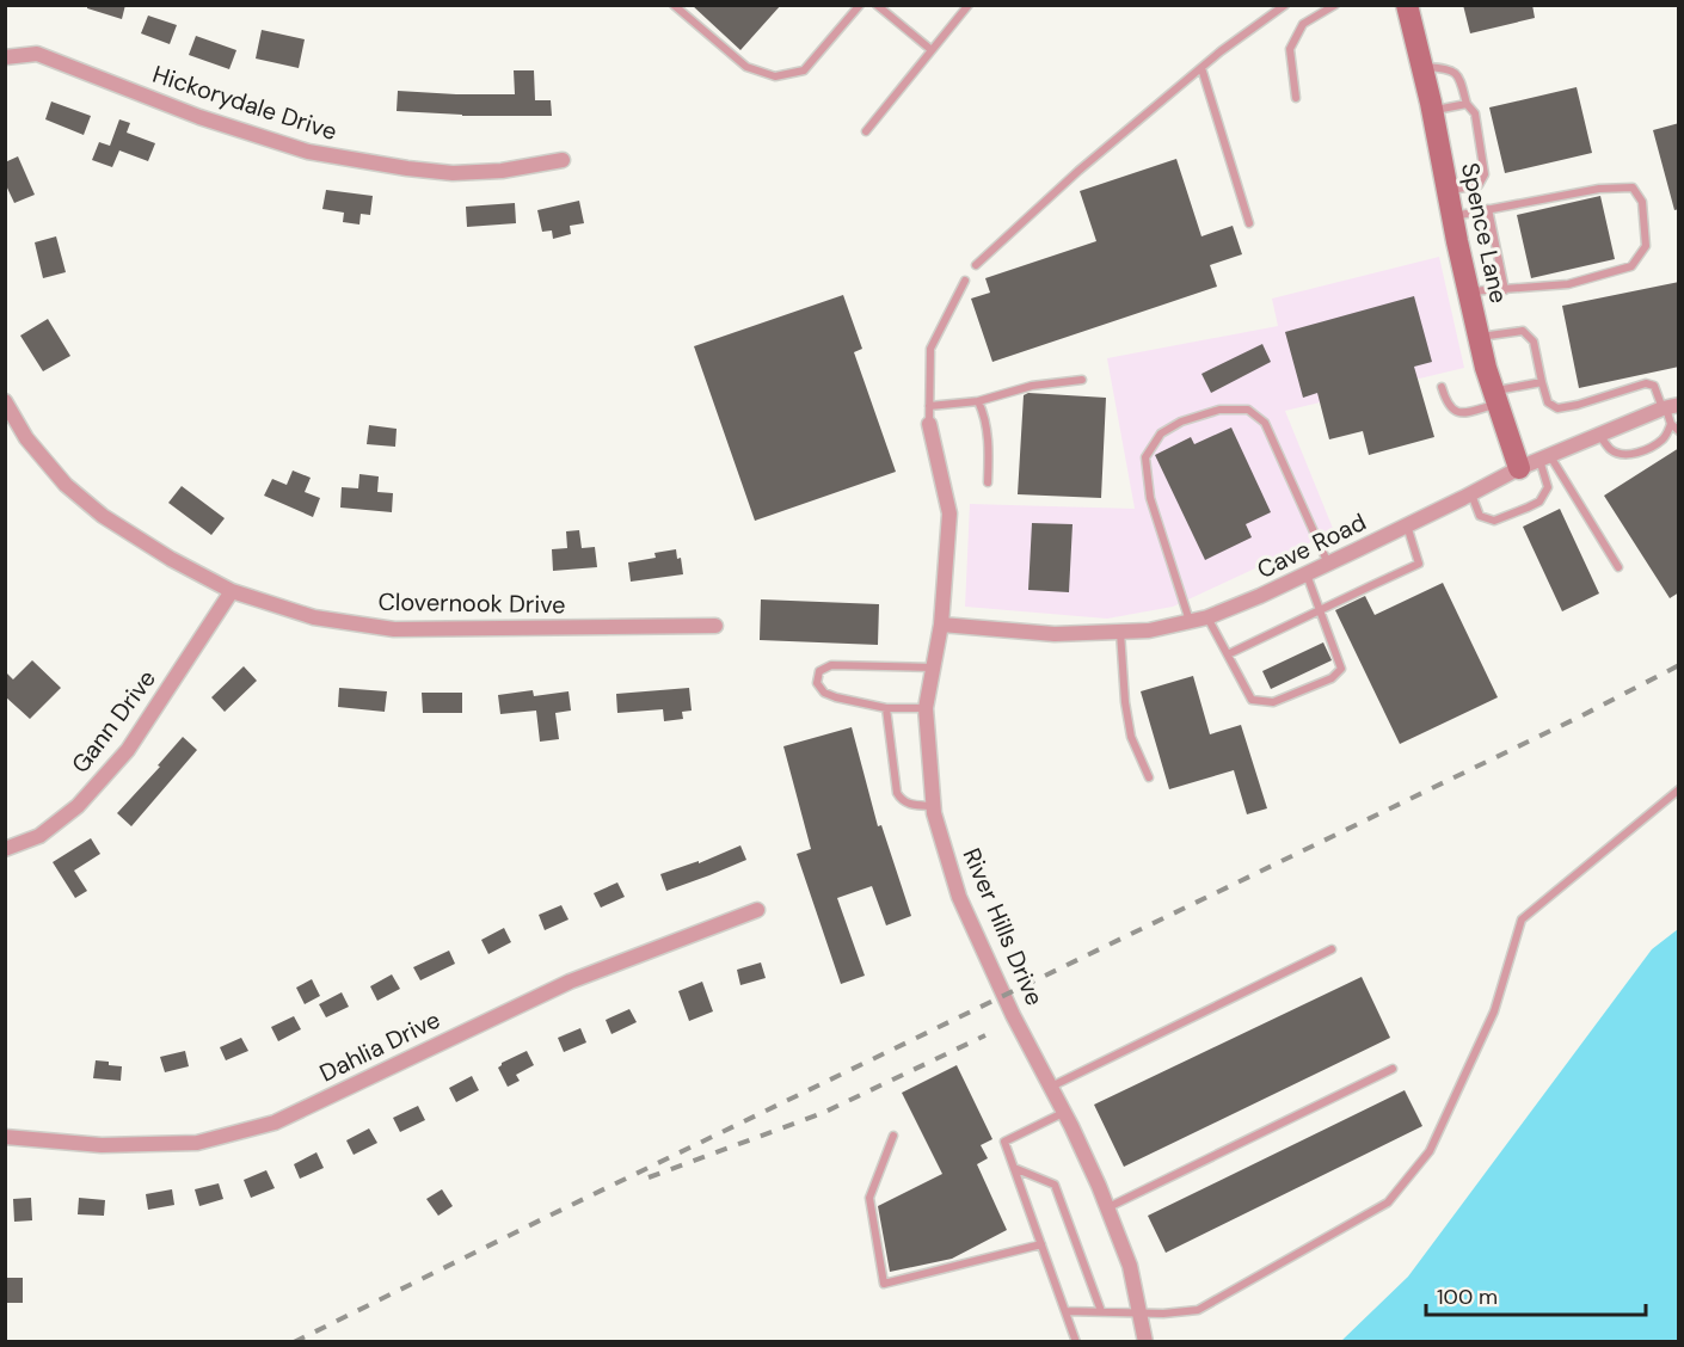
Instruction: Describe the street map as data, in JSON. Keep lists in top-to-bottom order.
{
  "streets": {
    "main road": ["Spence Lane"],
    "street": [
      "Hickorydale Drive",
      "Cave Road",
      "Clovernook Drive",
      "Gann Drive",
      "River Hills Drive",
      "Dahlia Drive"
    ]
  },
  "crossings": [
    ["Spence Lane", "Cave Road"],
    ["Cave Road", "River Hills Drive"],
    ["Clovernook Drive", "Gann Drive"]
  ],
  "scale_bar": "100 m"
}
